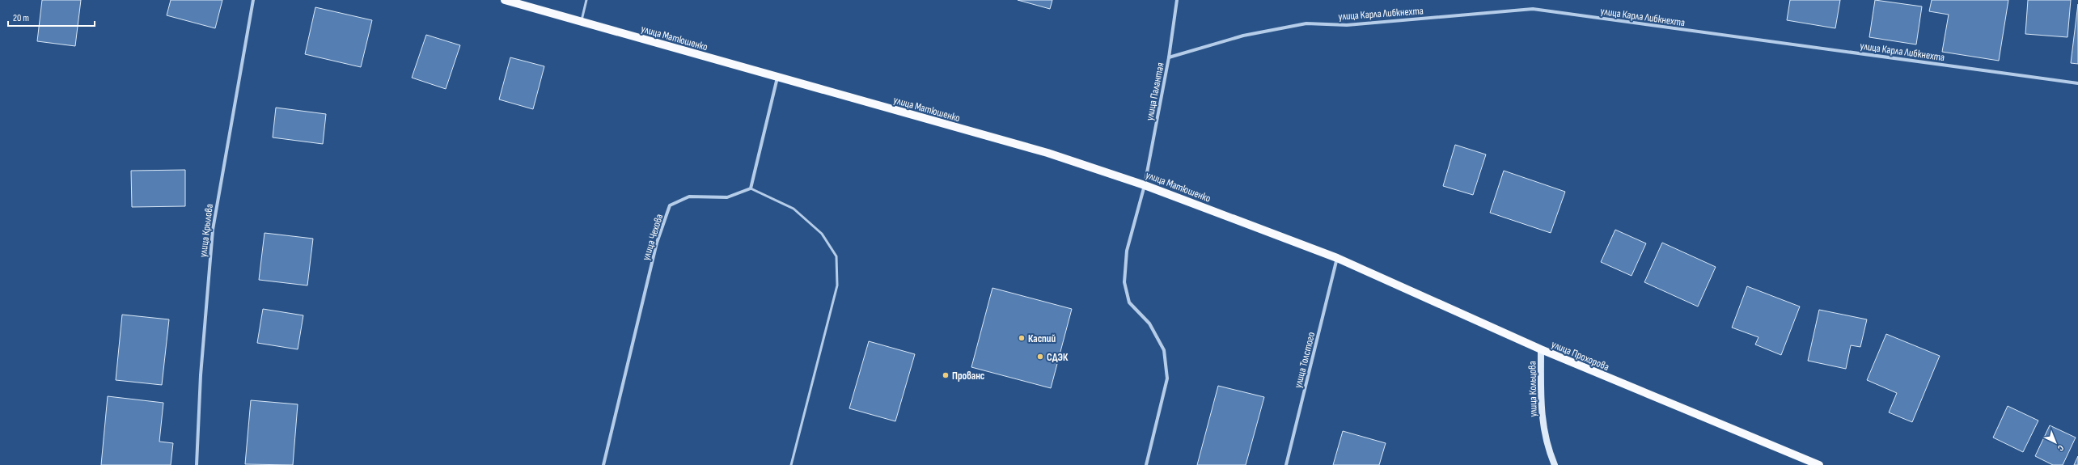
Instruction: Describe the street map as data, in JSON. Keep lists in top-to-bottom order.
{
  "streets": {
    "main road": ["улица Матюшенко", "улица Прохорова", "улица Кольцова"],
    "street": [
      "улица Карла Либкнехта",
      "улица Палантая",
      "улица Крылова",
      "улица Чехова",
      "улица Толстого"
    ]
  },
  "crossings": [
    ["улица Карла Либкнехта", "улица Палантая"],
    ["улица Матюшенко", "улица Палантая"],
    ["улица Матюшенко", "улица Прохорова"],
    ["улица Матюшенко", "улица Толстого"],
    ["улица Прохорова", "улица Толстого"],
    ["улица Прохорова", "улица Кольцова"]
  ],
  "places": ["Каспий", "СДЭК", "Прованс"],
  "scale_bar": "20 m",
  "north": "bottom right"
}
